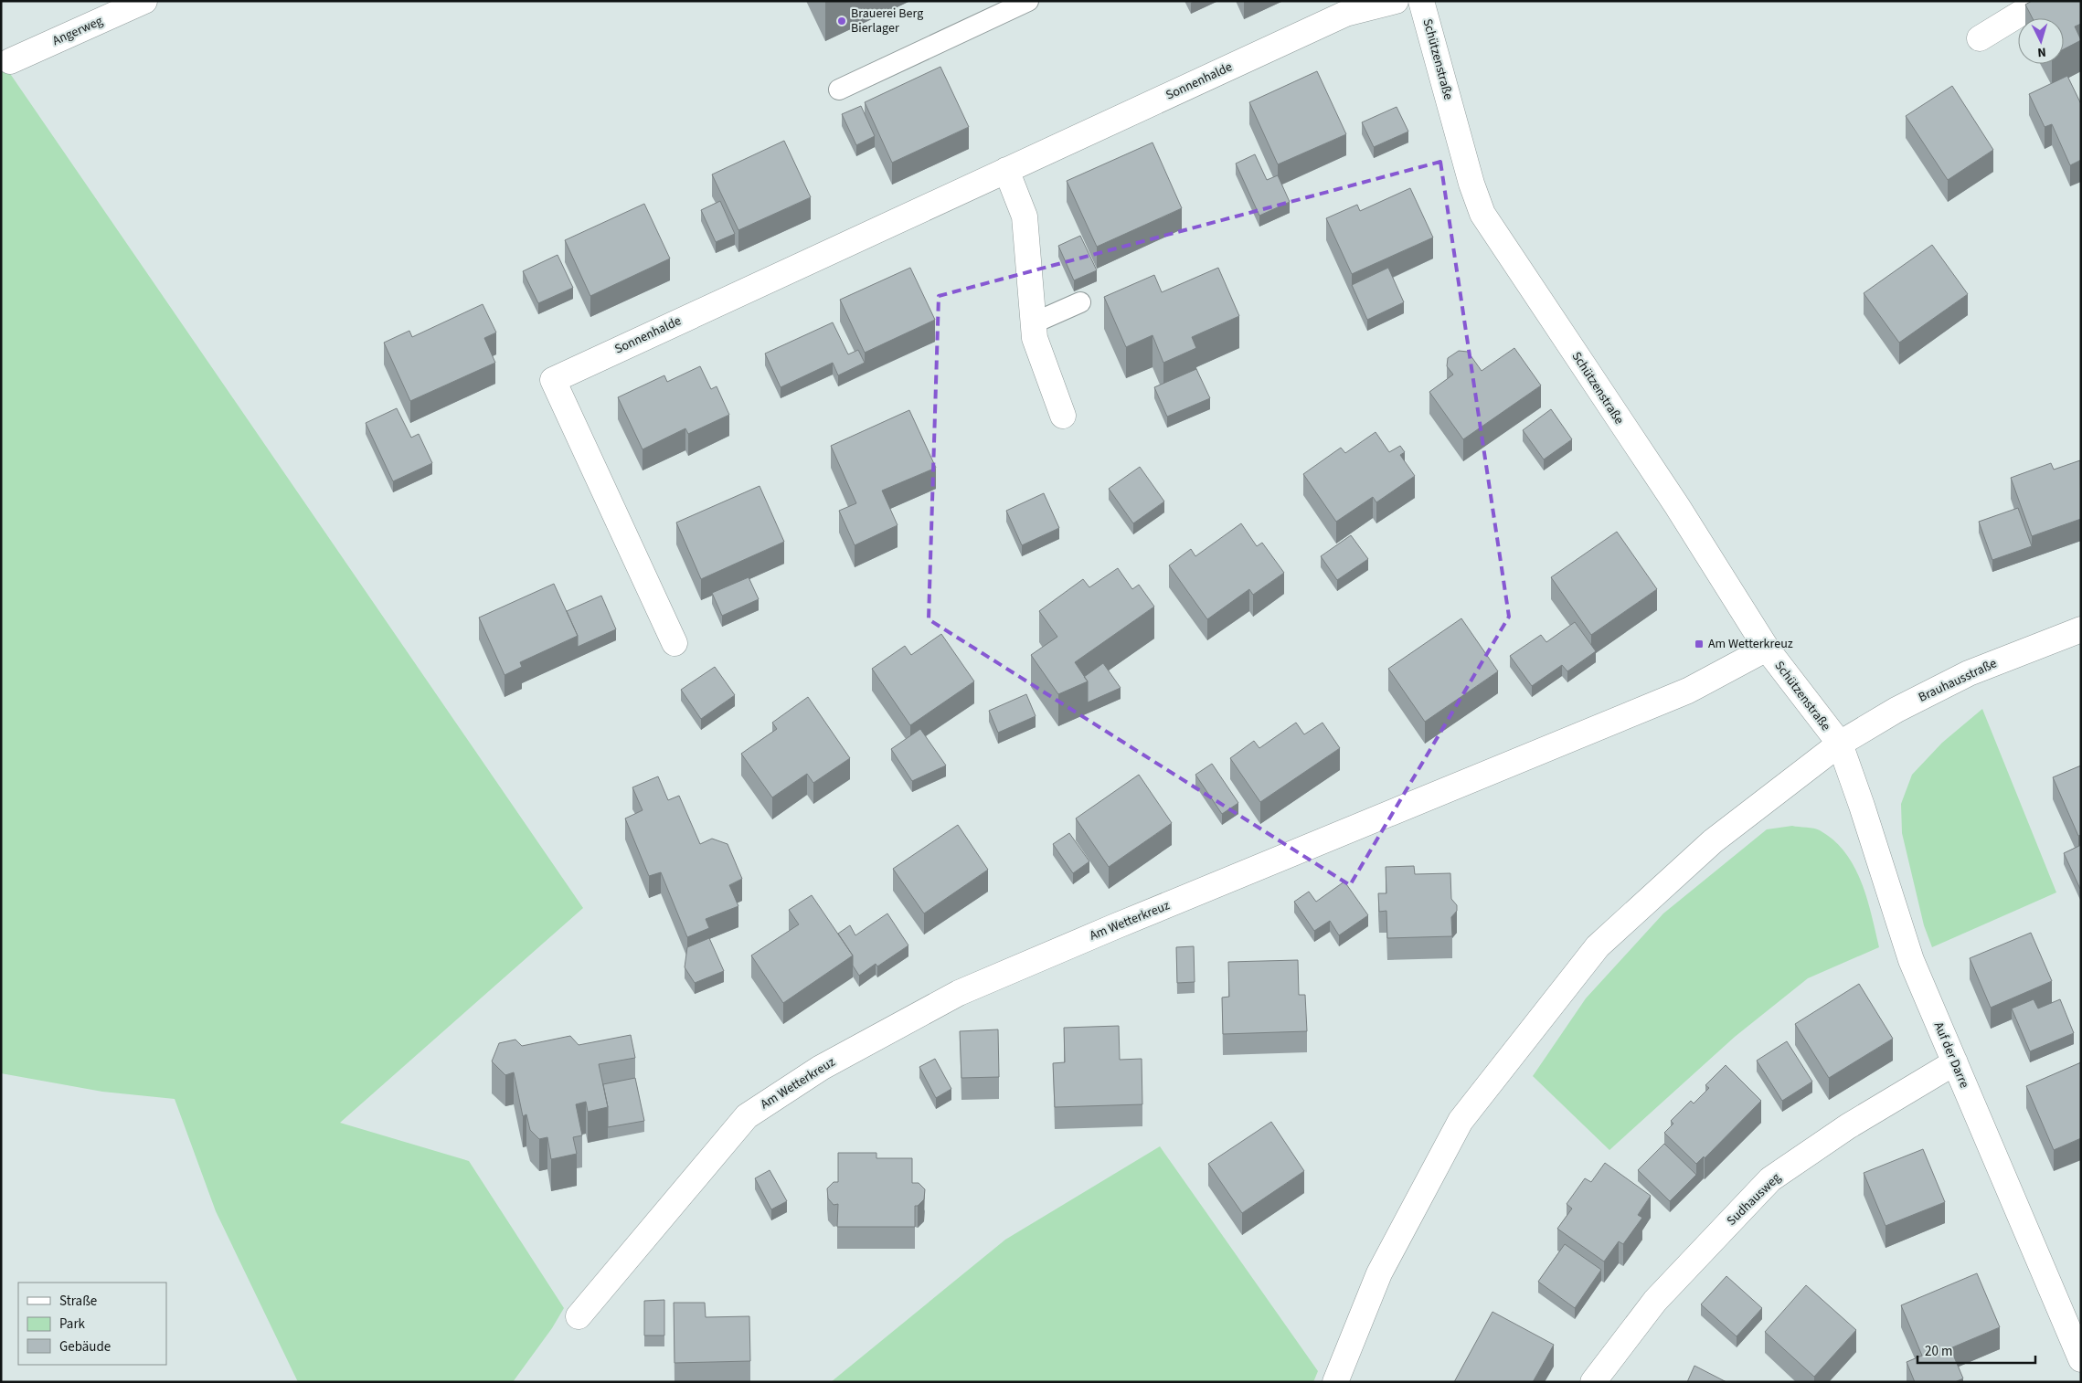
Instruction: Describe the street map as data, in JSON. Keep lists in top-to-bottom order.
{
  "streets": {
    "street": [
      "Angerweg",
      "Schützenstraße",
      "Sonnenhalde",
      "Brauhausstraße",
      "Am Wetterkreuz",
      "Auf der Darre",
      "Sudhausweg"
    ]
  },
  "crossings": [
    ["Schützenstraße", "Brauhausstraße"],
    ["Schützenstraße", "Am Wetterkreuz"],
    ["Schützenstraße", "Auf der Darre"],
    ["Brauhausstraße", "Auf der Darre"],
    ["Auf der Darre", "Sudhausweg"]
  ],
  "places": {
    "other": ["Brauerei Berg Bierlager"],
    "transit": ["Am Wetterkreuz"]
  },
  "legend": ["Straße", "Park", "Gebäude"],
  "scale_bar": "20 m",
  "north": "bottom"
}
